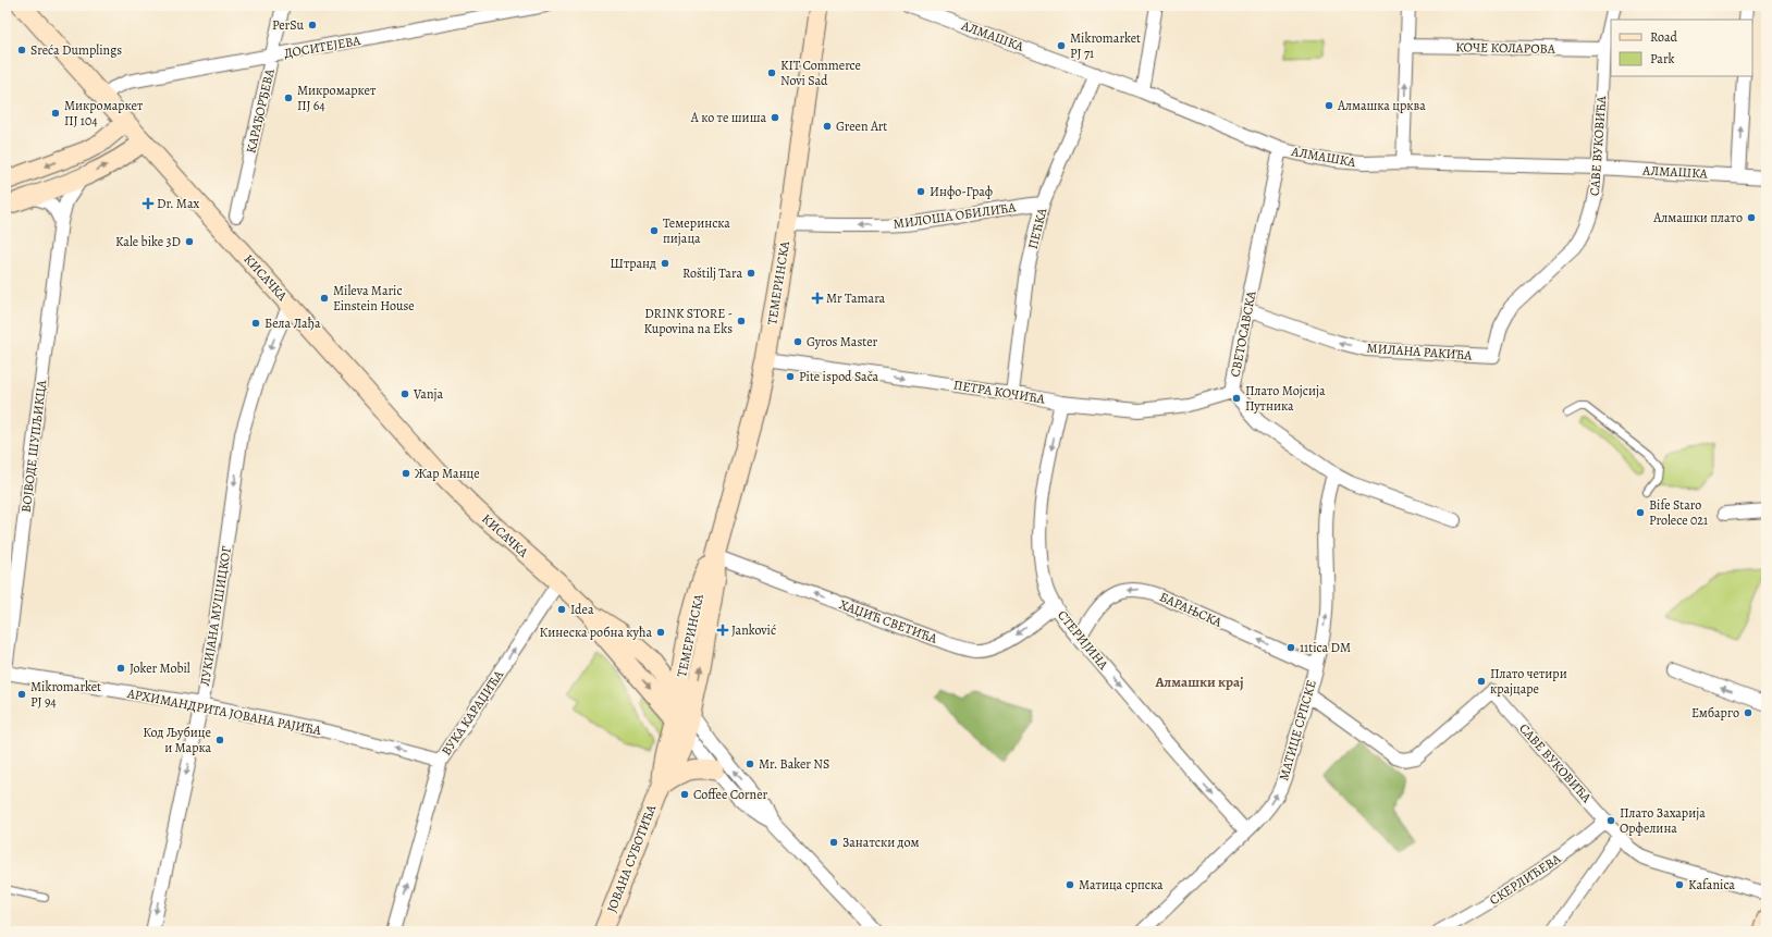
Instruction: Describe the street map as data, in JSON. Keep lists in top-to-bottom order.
{
  "streets": {
    "street": [
      "АЛМАШКА",
      "ДОСИТЕЈЕВА",
      "КОЧЕ КОЛАРОВА",
      "КАРАЂОРЂЕВА",
      "САВЕ ВУКОВИЋА",
      "МИЛОША ОБИЛИЋА",
      "ПЕЋКА",
      "КИСАЧКА",
      "ТЕМЕРИНСКА",
      "СВЕТОСАВСКА",
      "МИЛАНА РАКИЋА",
      "ПЕТРА КОЧИЋА",
      "ВОЈВОДЕ ШУПЉИКЦА",
      "БАРАЊСКА",
      "ЛУКИЈАНА МУШИЦКОГ",
      "ХАЏИЋ СВЕТИЋА",
      "СТЕРИЈИНА",
      "АРХИМАНДРИТА ЈОВАНА РАЈИЋА",
      "ВУКА КАРАЏИЋА",
      "МАТИЦЕ СРПСКЕ",
      "ЈОВАНА СУБОТИЋА",
      "СКЕРЛИЋЕВА"
    ]
  },
  "crossings": [
    ["АЛМАШКА", "САВЕ ВУКОВИЋА"],
    ["АЛМАШКА", "ПЕЋКА"],
    ["АЛМАШКА", "СВЕТОСАВСКА"],
    ["ДОСИТЕЈЕВА", "КАРАЂОРЂЕВА"],
    ["ДОСИТЕЈЕВА", "КИСАЧКА"],
    ["КОЧЕ КОЛАРОВА", "САВЕ ВУКОВИЋА"],
    ["САВЕ ВУКОВИЋА", "МИЛАНА РАКИЋА"],
    ["САВЕ ВУКОВИЋА", "МАТИЦЕ СРПСКЕ"],
    ["САВЕ ВУКОВИЋА", "СКЕРЛИЋЕВА"],
    ["МИЛОША ОБИЛИЋА", "ПЕЋКА"],
    ["МИЛОША ОБИЛИЋА", "ТЕМЕРИНСКА"],
    ["ПЕЋКА", "ПЕТРА КОЧИЋА"],
    ["КИСАЧКА", "ТЕМЕРИНСКА"],
    ["КИСАЧКА", "ЛУКИЈАНА МУШИЦКОГ"],
    ["КИСАЧКА", "ВУКА КАРАЏИЋА"],
    ["КИСАЧКА", "ЈОВАНА СУБОТИЋА"],
    ["ТЕМЕРИНСКА", "ПЕТРА КОЧИЋА"],
    ["ТЕМЕРИНСКА", "ХАЏИЋ СВЕТИЋА"],
    ["ТЕМЕРИНСКА", "ЈОВАНА СУБОТИЋА"],
    ["СВЕТОСАВСКА", "МИЛАНА РАКИЋА"],
    ["СВЕТОСАВСКА", "ПЕТРА КОЧИЋА"],
    ["СВЕТОСАВСКА", "МАТИЦЕ СРПСКЕ"],
    ["ПЕТРА КОЧИЋА", "СТЕРИЈИНА"],
    ["ВОЈВОДЕ ШУПЉИКЦА", "АРХИМАНДРИТА ЈОВАНА РАЈИЋА"],
    ["БАРАЊСКА", "СТЕРИЈИНА"],
    ["БАРАЊСКА", "МАТИЦЕ СРПСКЕ"],
    ["ЛУКИЈАНА МУШИЦКОГ", "АРХИМАНДРИТА ЈОВАНА РАЈИЋА"],
    ["ХАЏИЋ СВЕТИЋА", "СТЕРИЈИНА"],
    ["СТЕРИЈИНА", "МАТИЦЕ СРПСКЕ"],
    ["АРХИМАНДРИТА ЈОВАНА РАЈИЋА", "ВУКА КАРАЏИЋА"]
  ],
  "one_way": [
    "МИЛОША ОБИЛИЋА",
    "МИЛАНА РАКИЋА",
    "ПЕТРА КОЧИЋА",
    "БАРАЊСКА",
    "ЛУКИЈАНА МУШИЦКОГ",
    "ХАЏИЋ СВЕТИЋА",
    "СТЕРИЈИНА",
    "АРХИМАНДРИТА ЈОВАНА РАЈИЋА",
    "ВУКА КАРАЏИЋА",
    "МАТИЦЕ СРПСКЕ"
  ],
  "districts": ["Алмашки крај"],
  "places": {
    "other": [
      "PerSu",
      "Mikromarket PJ 71",
      "Sreća Dumplings",
      "KIT Commerce Novi Sad",
      "Микромаркет ПЈ 64",
      "Алмашка црква",
      "Микромаркет ПЈ 104",
      "А ко те шиша",
      "Green Art",
      "Инфо-Граф",
      "Алмашки плато",
      "Темеринска пијаца",
      "Kale bike 3D",
      "Штранд",
      "Roštilj Tara",
      "Mileva Maric Einstein House",
      "DRINK STORE - Kupovina na Eks",
      "Бела Лађа",
      "Gyros Master",
      "Pite ispod Sača",
      "Vanja",
      "Плато Мојсија Путника",
      "Жар Манце",
      "Bife Staro Prolece 021",
      "Idea",
      "Кинеска робна кућа",
      "11tica DM",
      "Joker Mobil",
      "Плато четири крајцаре",
      "Mikromarket PJ 94",
      "Ембарго",
      "Код Љубице и Марка",
      "Mr. Baker NS",
      "Coffee Corner",
      "Плато Захарија Орфелина",
      "Занатски дом",
      "Матица српска",
      "Kafanica"
    ],
    "health": ["Dr. Max", "Mr Tamara", "Janković"]
  },
  "legend": ["Road", "Park"]
}
